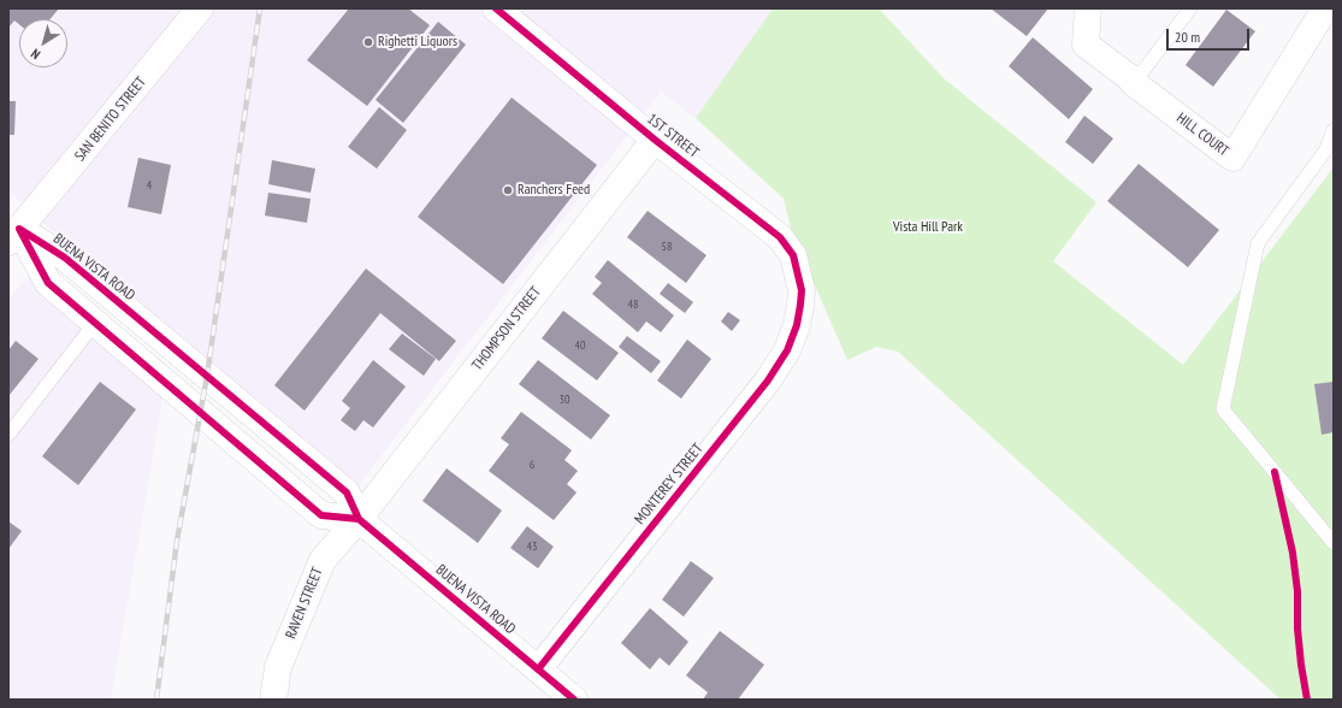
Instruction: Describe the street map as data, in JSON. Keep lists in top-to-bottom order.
{
  "streets": {
    "street": [
      "SAN BENITO STREET",
      "HILL COURT",
      "1ST STREET",
      "BUENA VISTA ROAD",
      "THOMPSON STREET",
      "MONTEREY STREET",
      "RAVEN STREET"
    ]
  },
  "crossings": [
    ["SAN BENITO STREET", "BUENA VISTA ROAD"],
    ["1ST STREET", "THOMPSON STREET"],
    ["1ST STREET", "MONTEREY STREET"],
    ["BUENA VISTA ROAD", "THOMPSON STREET"],
    ["BUENA VISTA ROAD", "MONTEREY STREET"],
    ["BUENA VISTA ROAD", "RAVEN STREET"],
    ["THOMPSON STREET", "RAVEN STREET"]
  ],
  "parks": ["Vista Hill Park"],
  "places": ["Righetti Liquors", "Ranchers Feed"],
  "house_numbers": [
    "4",
    "58",
    "48",
    "40",
    "30",
    "6",
    "43"
  ],
  "scale_bar": "20 m",
  "north": "bottom left"
}
